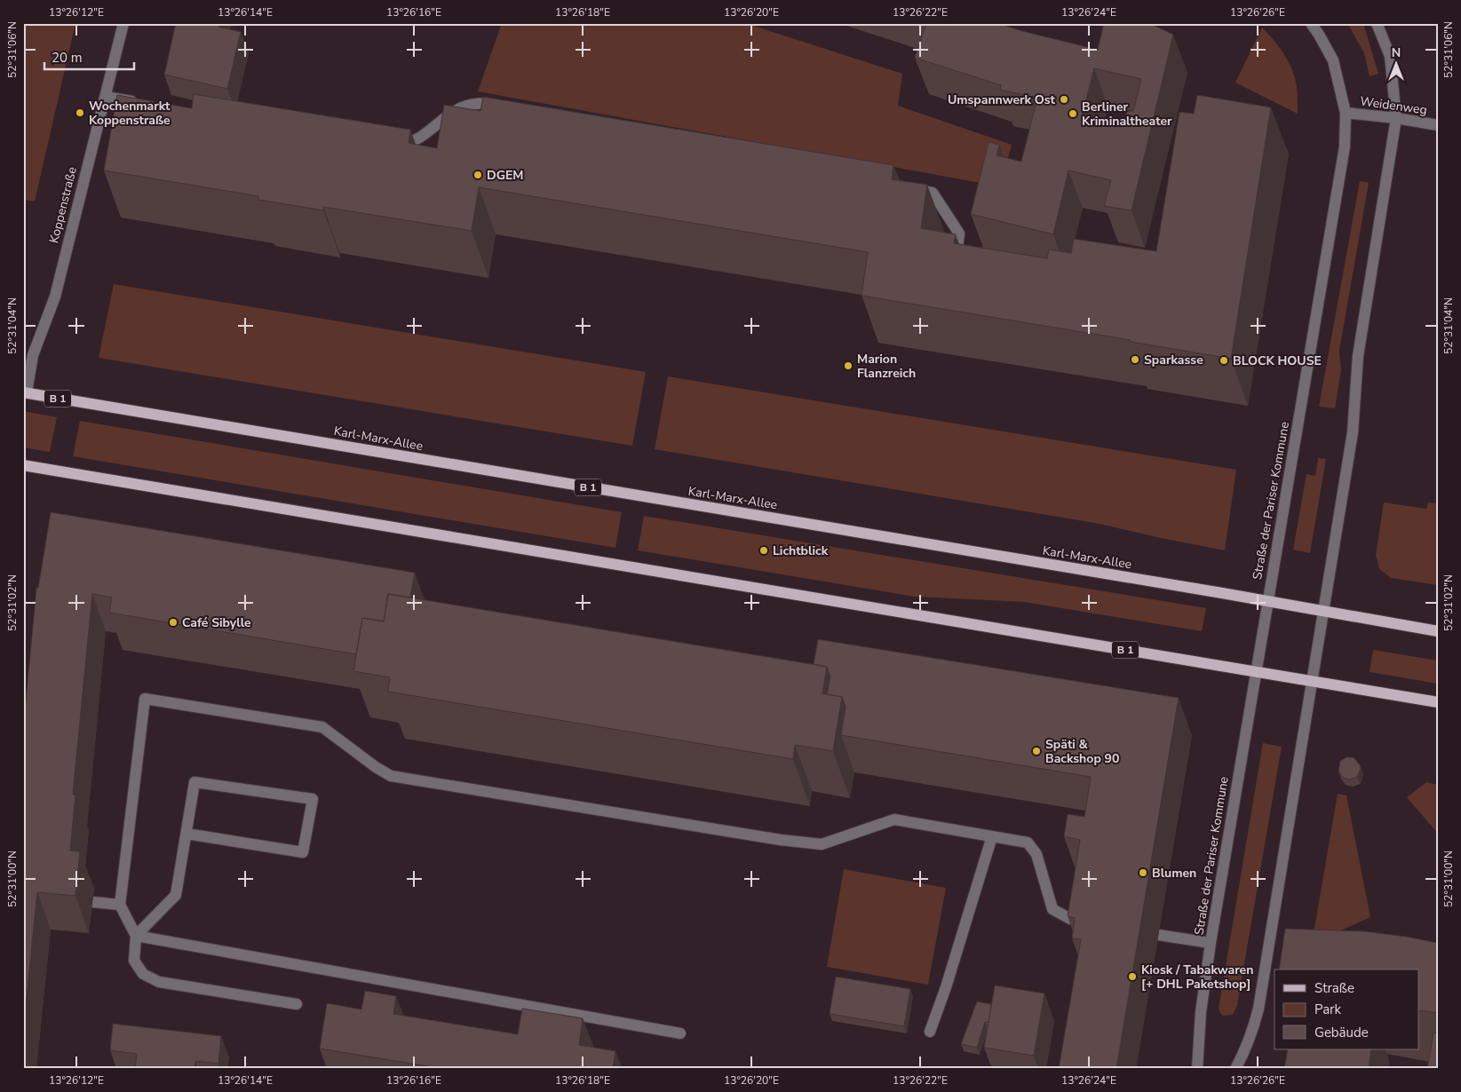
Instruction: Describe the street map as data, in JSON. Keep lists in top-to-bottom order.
{
  "streets": {
    "main road": ["B 1", "Karl-Marx-Allee"],
    "street": ["Weidenweg", "Koppenstraße", "Straße der Pariser Kommune"]
  },
  "crossings": [
    ["Weidenweg", "Straße der Pariser Kommune"],
    ["Koppenstraße", "Karl-Marx-Allee"],
    ["B 1", "Straße der Pariser Kommune"],
    ["Karl-Marx-Allee", "Straße der Pariser Kommune"]
  ],
  "places": [
    "Umspannwerk Ost",
    "Wochenmarkt Koppenstraße",
    "Berliner Kriminaltheater",
    "DGEM",
    "Sparkasse",
    "BLOCK HOUSE",
    "Marion Flanzreich",
    "Lichtblick",
    "Café Sibylle",
    "Späti & Backshop 90",
    "Blumen",
    "Kiosk / Tabakwaren [+ DHL Paketshop]"
  ],
  "legend": ["Straße", "Park", "Gebäude"],
  "scale_bar": "20 m",
  "north": "top",
  "coordinates": [
    "13°26'12\"E",
    "13°26'14\"E",
    "13°26'16\"E",
    "13°26'18\"E",
    "13°26'20\"E",
    "13°26'22\"E",
    "13°26'24\"E",
    "13°26'26\"E",
    "52°31'06\"N",
    "52°31'04\"N",
    "52°31'02\"N",
    "52°31'00\"N"
  ]
}
